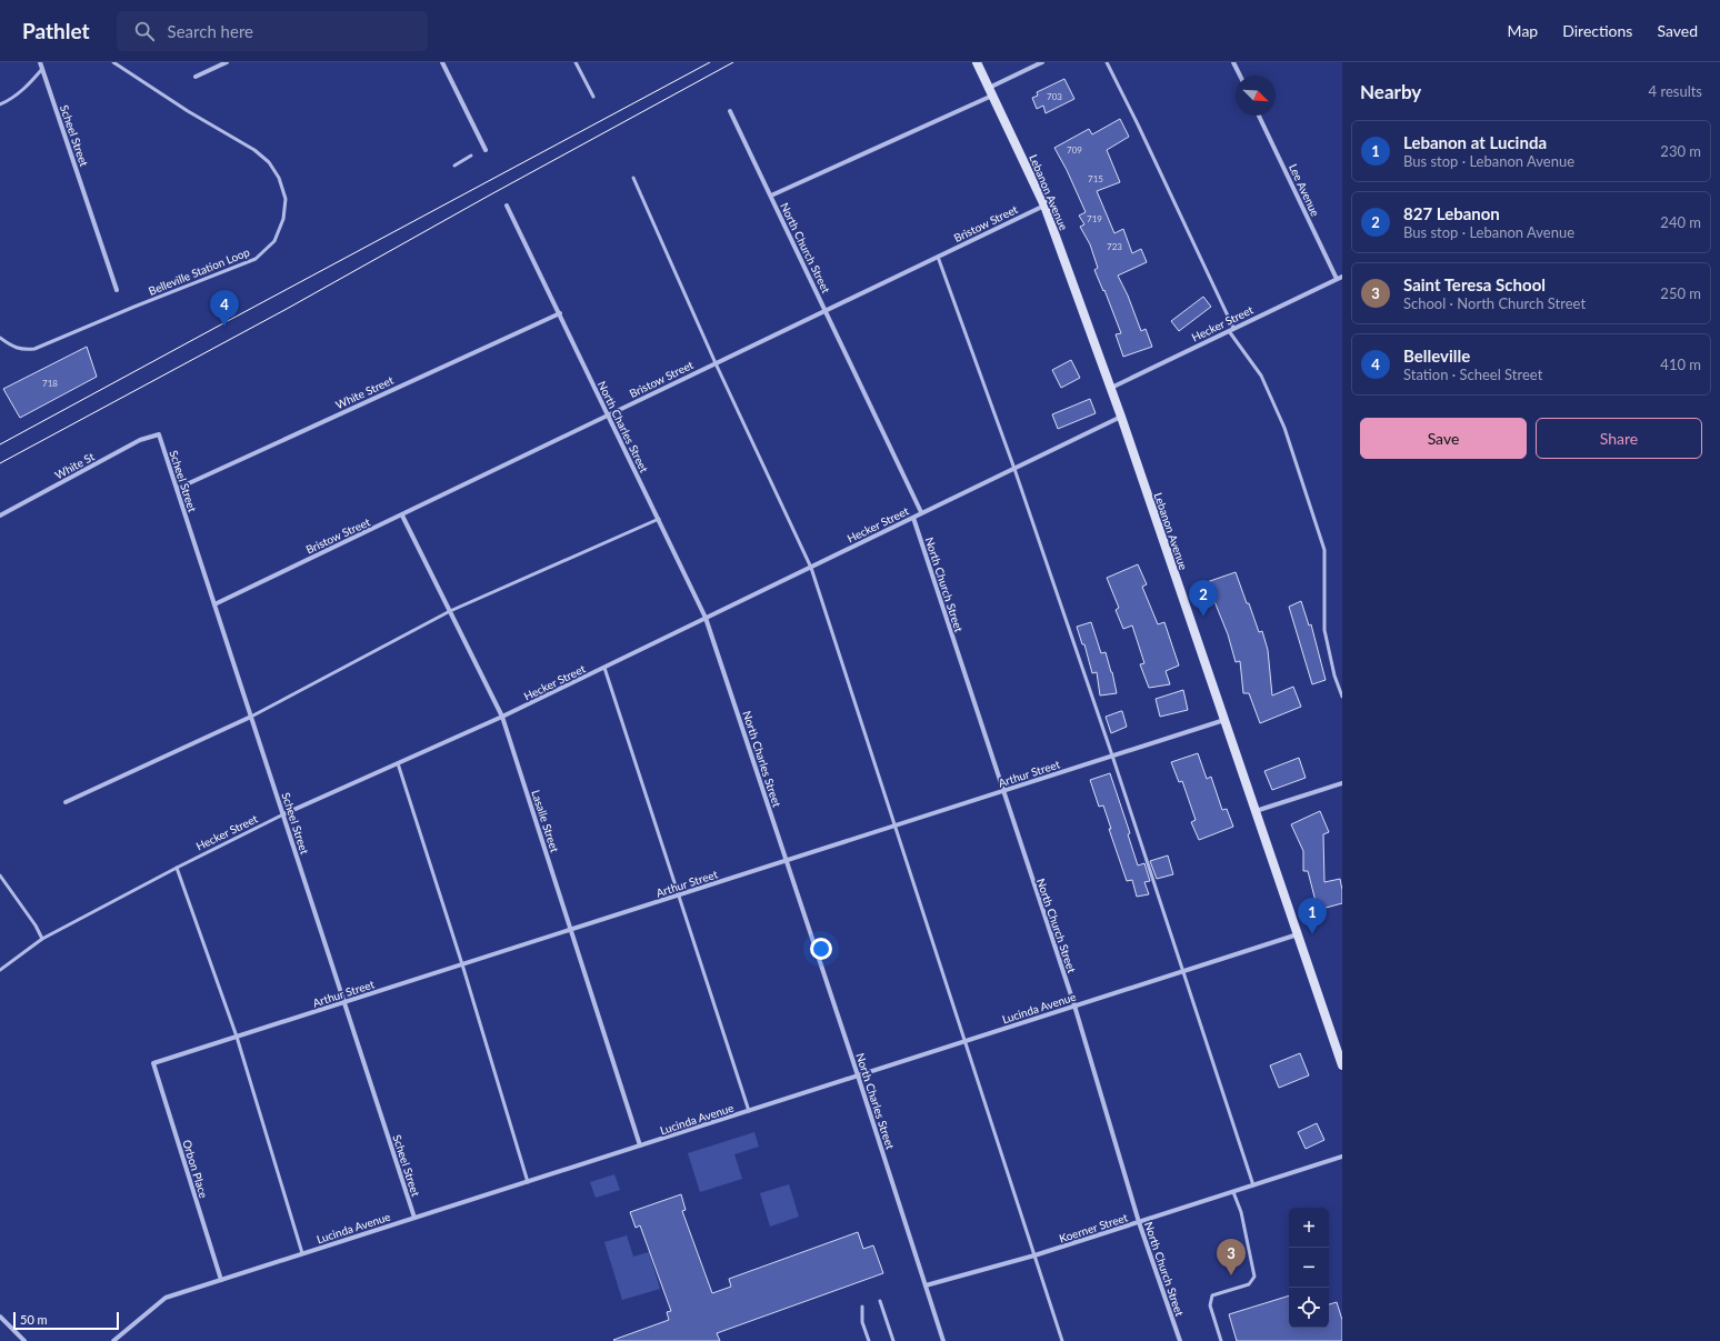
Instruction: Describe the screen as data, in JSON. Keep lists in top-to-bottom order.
{
  "streets": {
    "main road": ["Lebanon Avenue"],
    "street": [
      "Scheel Street",
      "Lee Avenue",
      "Bristow Street",
      "North Church Street",
      "Hecker Street",
      "White Street",
      "North Charles Street",
      "White St",
      "Arthur Street",
      "Lasalle Street",
      "Lucinda Avenue",
      "Orbon Place",
      "Koerner Street"
    ],
    "lane": ["Belleville Station Loop"]
  },
  "crossings": [
    ["Scheel Street", "Bristow Street"],
    ["Scheel Street", "Hecker Street"],
    ["Scheel Street", "White Street"],
    ["Scheel Street", "White St"],
    ["Scheel Street", "Arthur Street"],
    ["Scheel Street", "Lucinda Avenue"],
    ["Lee Avenue", "Hecker Street"],
    ["Lebanon Avenue", "Bristow Street"],
    ["Lebanon Avenue", "Hecker Street"],
    ["Lebanon Avenue", "Arthur Street"],
    ["Lebanon Avenue", "Lucinda Avenue"],
    ["Bristow Street", "North Church Street"],
    ["Bristow Street", "North Charles Street"],
    ["Bristow Street", "Lasalle Street"],
    ["North Church Street", "Hecker Street"],
    ["North Church Street", "Arthur Street"],
    ["North Church Street", "Lucinda Avenue"],
    ["North Church Street", "Koerner Street"],
    ["Hecker Street", "North Charles Street"],
    ["Hecker Street", "Lasalle Street"],
    ["White Street", "North Charles Street"],
    ["North Charles Street", "Arthur Street"],
    ["North Charles Street", "Lucinda Avenue"],
    ["North Charles Street", "Koerner Street"],
    ["Arthur Street", "Lasalle Street"],
    ["Arthur Street", "Orbon Place"],
    ["Lasalle Street", "Lucinda Avenue"],
    ["Lucinda Avenue", "Orbon Place"]
  ],
  "house_numbers": [
    "703",
    "709",
    "715",
    "719",
    "723",
    "718"
  ],
  "scale_bar": "50 m",
  "north": "bottom right",
  "page": {
    "header": "Pathlet",
    "search": "Search here",
    "nav": ["Map", "Directions", "Saved"],
    "heading": ["Nearby", "4 results"],
    "list": [
      {
        "mark": "1",
        "name": "Lebanon at Lucinda",
        "note": "Bus stop · Lebanon Avenue",
        "value": "230 m"
      },
      {
        "mark": "2",
        "name": "827 Lebanon",
        "note": "Bus stop · Lebanon Avenue",
        "value": "240 m"
      },
      {
        "mark": "3",
        "name": "Saint Teresa School",
        "note": "School · North Church Street",
        "value": "250 m"
      },
      {
        "mark": "4",
        "name": "Belleville",
        "note": "Station · Scheel Street",
        "value": "410 m"
      }
    ],
    "pins": [
      "4",
      "2",
      "1",
      "3"
    ],
    "buttons": ["Save", "Share"],
    "map_buttons": ["+", "−"],
    "scale": "50 m"
  }
}
